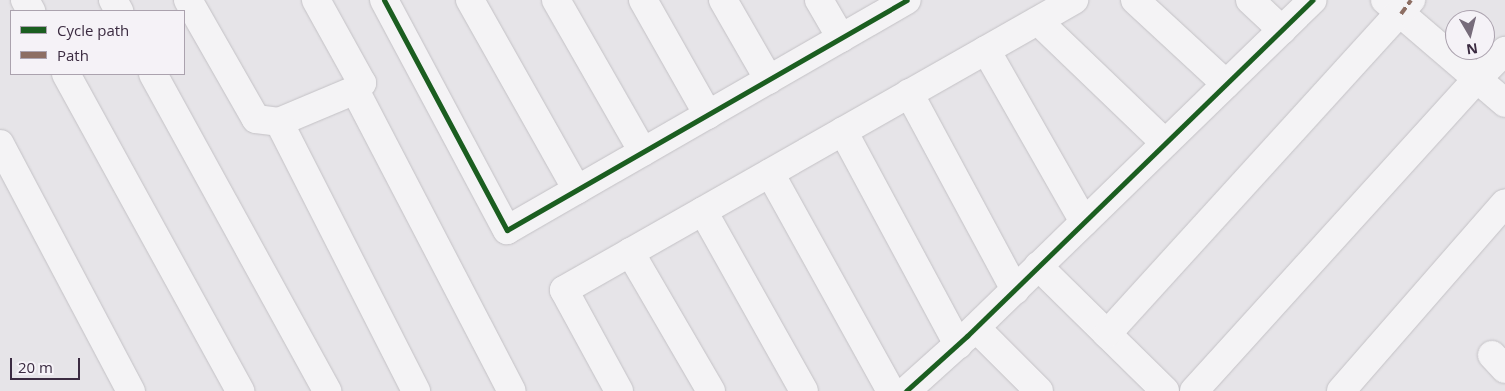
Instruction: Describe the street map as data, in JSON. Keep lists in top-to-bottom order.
{
  "legend": ["Cycle path", "Path"],
  "scale_bar": "20 m",
  "north": "bottom"
}
